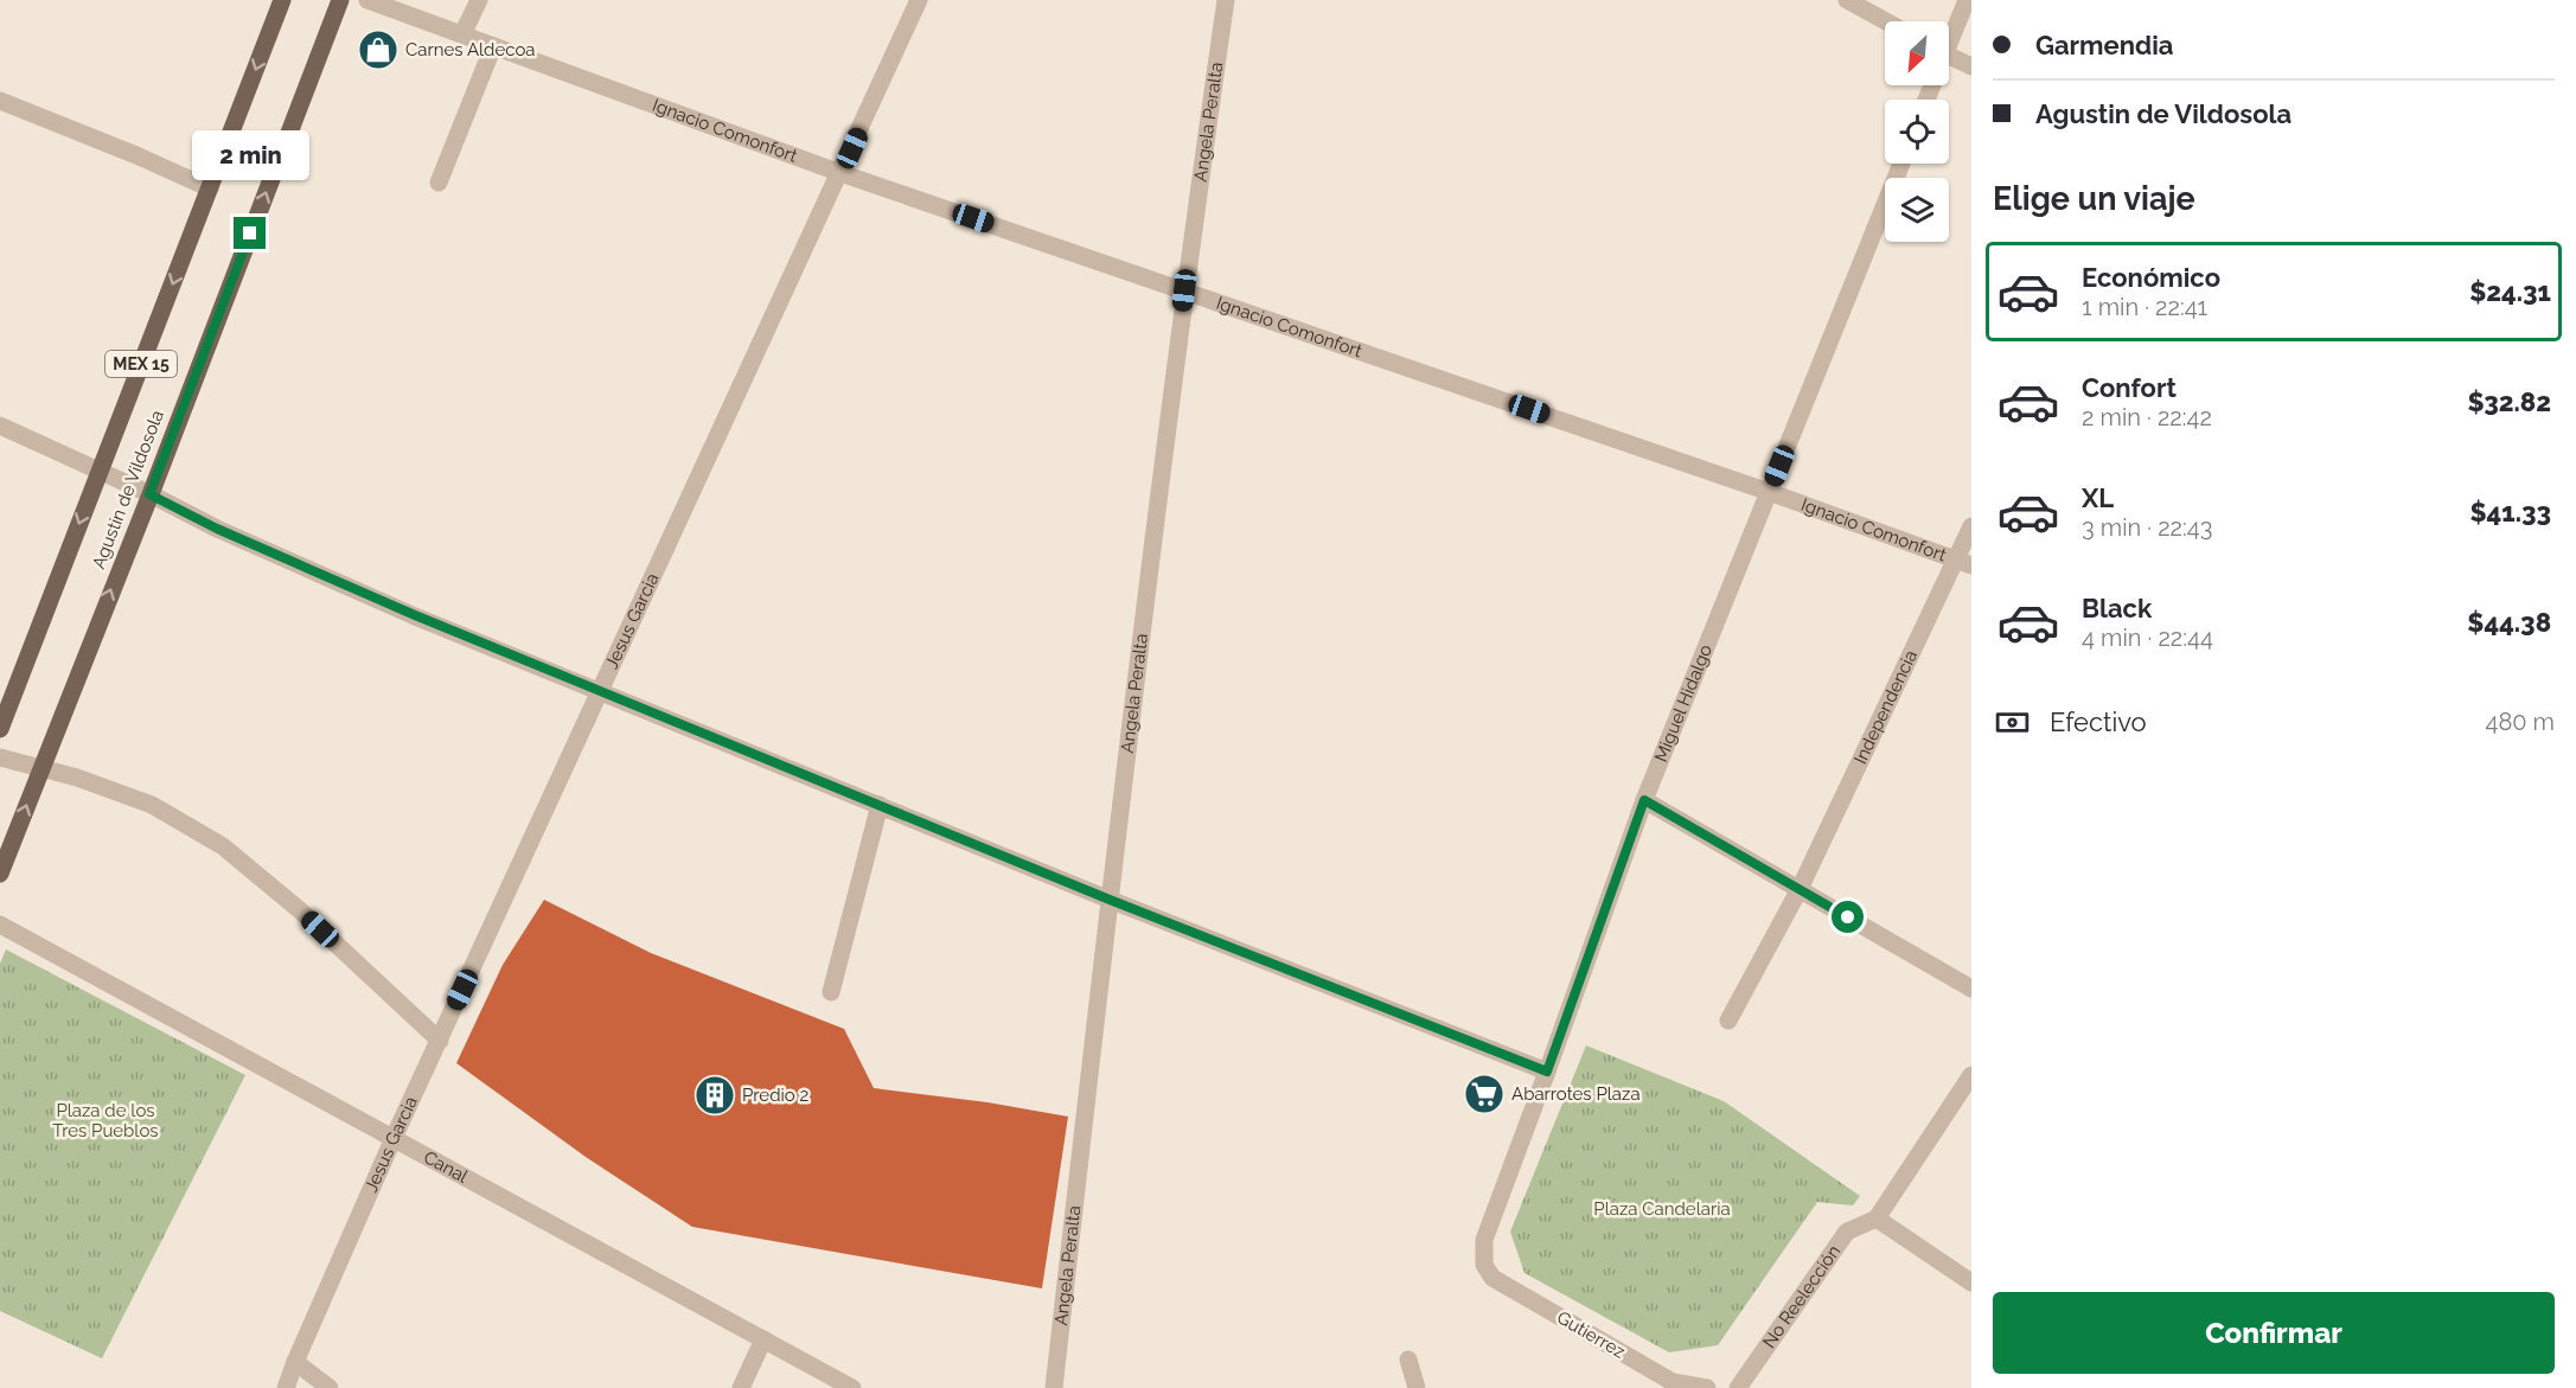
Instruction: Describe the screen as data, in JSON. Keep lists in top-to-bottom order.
{
  "streets": {
    "main road": ["MEX 15", "Agustin de Vildosola"],
    "street": [
      "Angela Peralta",
      "Ignacio Comonfort",
      "Jesus Garcia",
      "Miguel Hidalgo",
      "Independencia",
      "Canal",
      "No Reelección",
      "Gutierrez"
    ]
  },
  "crossings": [
    ["Angela Peralta", "Ignacio Comonfort"],
    ["Ignacio Comonfort", "Jesus Garcia"],
    ["Ignacio Comonfort", "Miguel Hidalgo"],
    ["Ignacio Comonfort", "Independencia"],
    ["Jesus Garcia", "Canal"],
    ["Miguel Hidalgo", "Gutierrez"]
  ],
  "parks": ["Plaza de los Tres Pueblos", "Plaza Candelaria"],
  "places": {
    "shop": ["Carnes Aldecoa"],
    "supermarket": ["Abarrotes Plaza"],
    "building": ["Predio 2"]
  },
  "north": "bottom left",
  "page": {
    "banner": ["Garmendia", "Agustin de Vildosola"],
    "bubble": "2 min",
    "heading": "Elige un viaje",
    "list": [
      {
        "name": "Económico",
        "note": "1 min · 22:41",
        "value": "$24.31"
      },
      {
        "name": "Confort",
        "note": "2 min · 22:42",
        "value": "$32.82"
      },
      {
        "name": "XL",
        "note": "3 min · 22:43",
        "value": "$41.33"
      },
      {
        "name": "Black",
        "note": "4 min · 22:44",
        "value": "$44.38"
      }
    ],
    "pay": ["Efectivo", "480 m"],
    "buttons": "Confirmar"
  }
}
